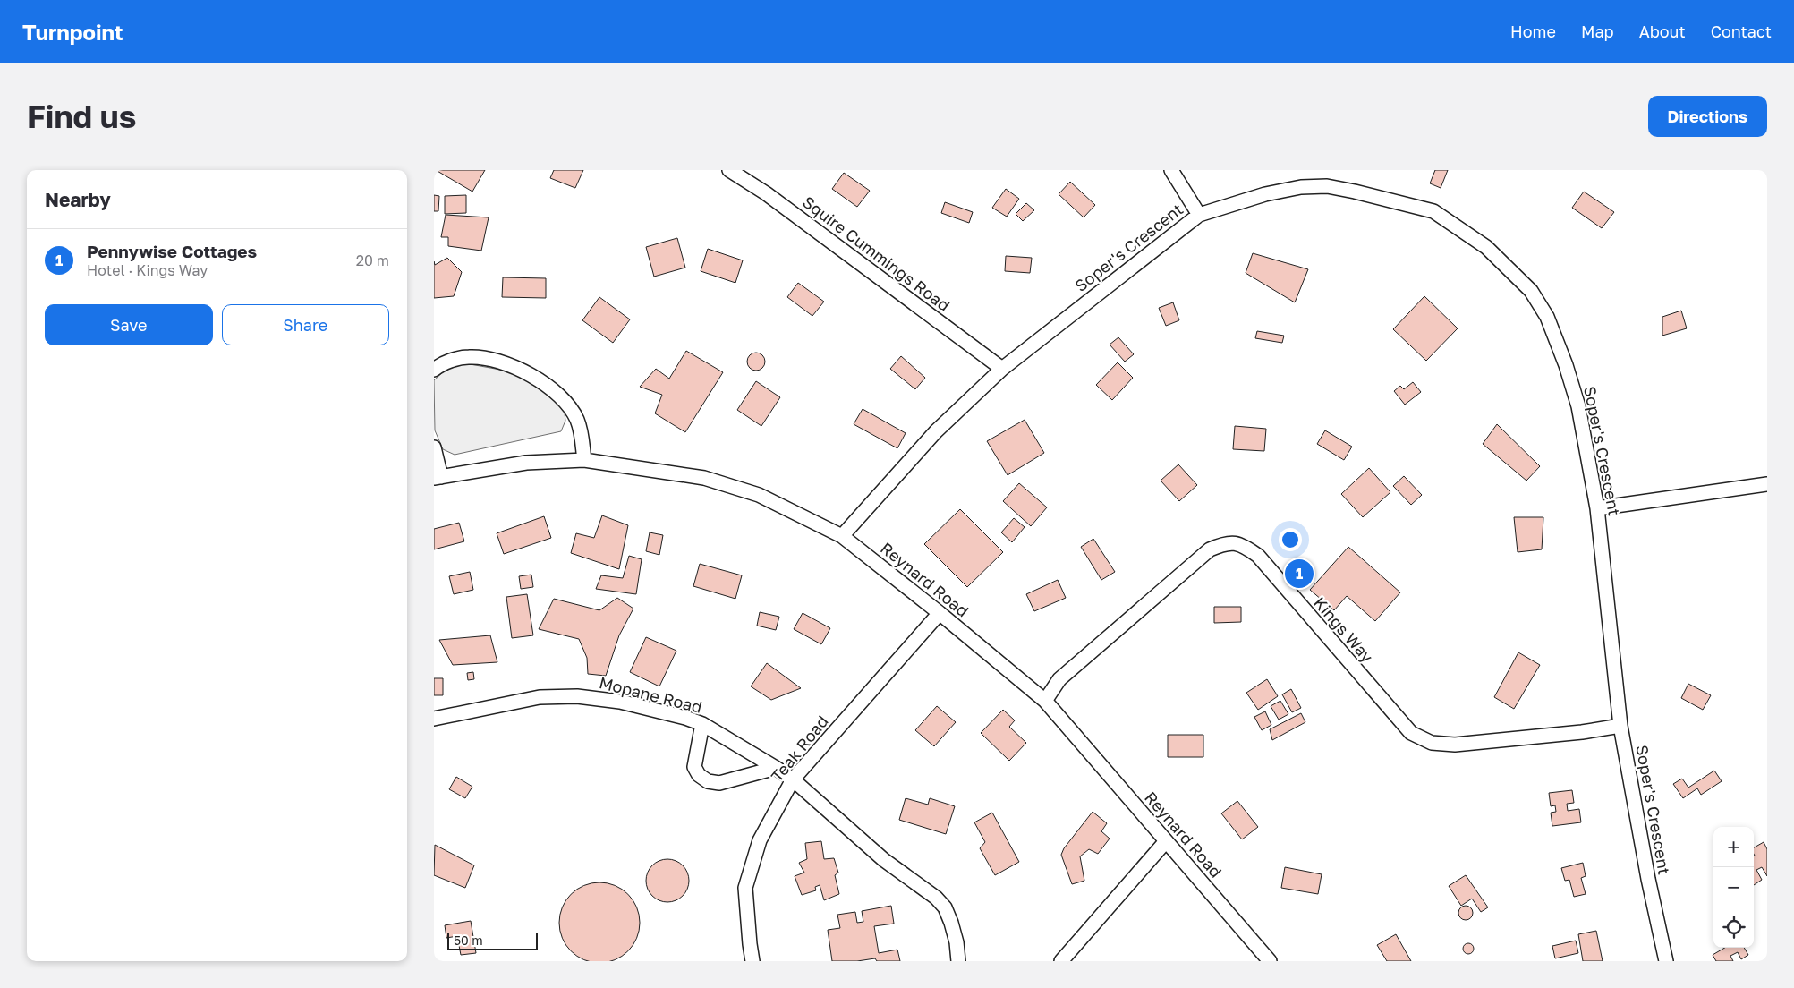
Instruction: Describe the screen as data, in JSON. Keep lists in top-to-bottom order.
{
  "streets": {
    "street": [
      "Soper's Crescent",
      "Squire Cummings Road",
      "Reynard Road",
      "Kings Way",
      "Mopane Road",
      "Teak Road"
    ]
  },
  "crossings": [
    ["Soper's Crescent", "Squire Cummings Road"],
    ["Soper's Crescent", "Reynard Road"],
    ["Soper's Crescent", "Kings Way"],
    ["Reynard Road", "Kings Way"],
    ["Reynard Road", "Teak Road"],
    ["Mopane Road", "Teak Road"]
  ],
  "scale_bar": "50 m",
  "page": {
    "header": "Turnpoint",
    "nav": [
      "Home",
      "Map",
      "About",
      "Contact"
    ],
    "buttons": [
      "Directions",
      ["Save", "Share"]
    ],
    "title": "Find us",
    "heading": "Nearby",
    "list": [
      {
        "mark": "1",
        "name": "Pennywise Cottages",
        "note": "Hotel · Kings Way",
        "value": "20 m"
      }
    ],
    "pins": "1",
    "map_buttons": ["+", "−"],
    "scale": "50 m"
  }
}
